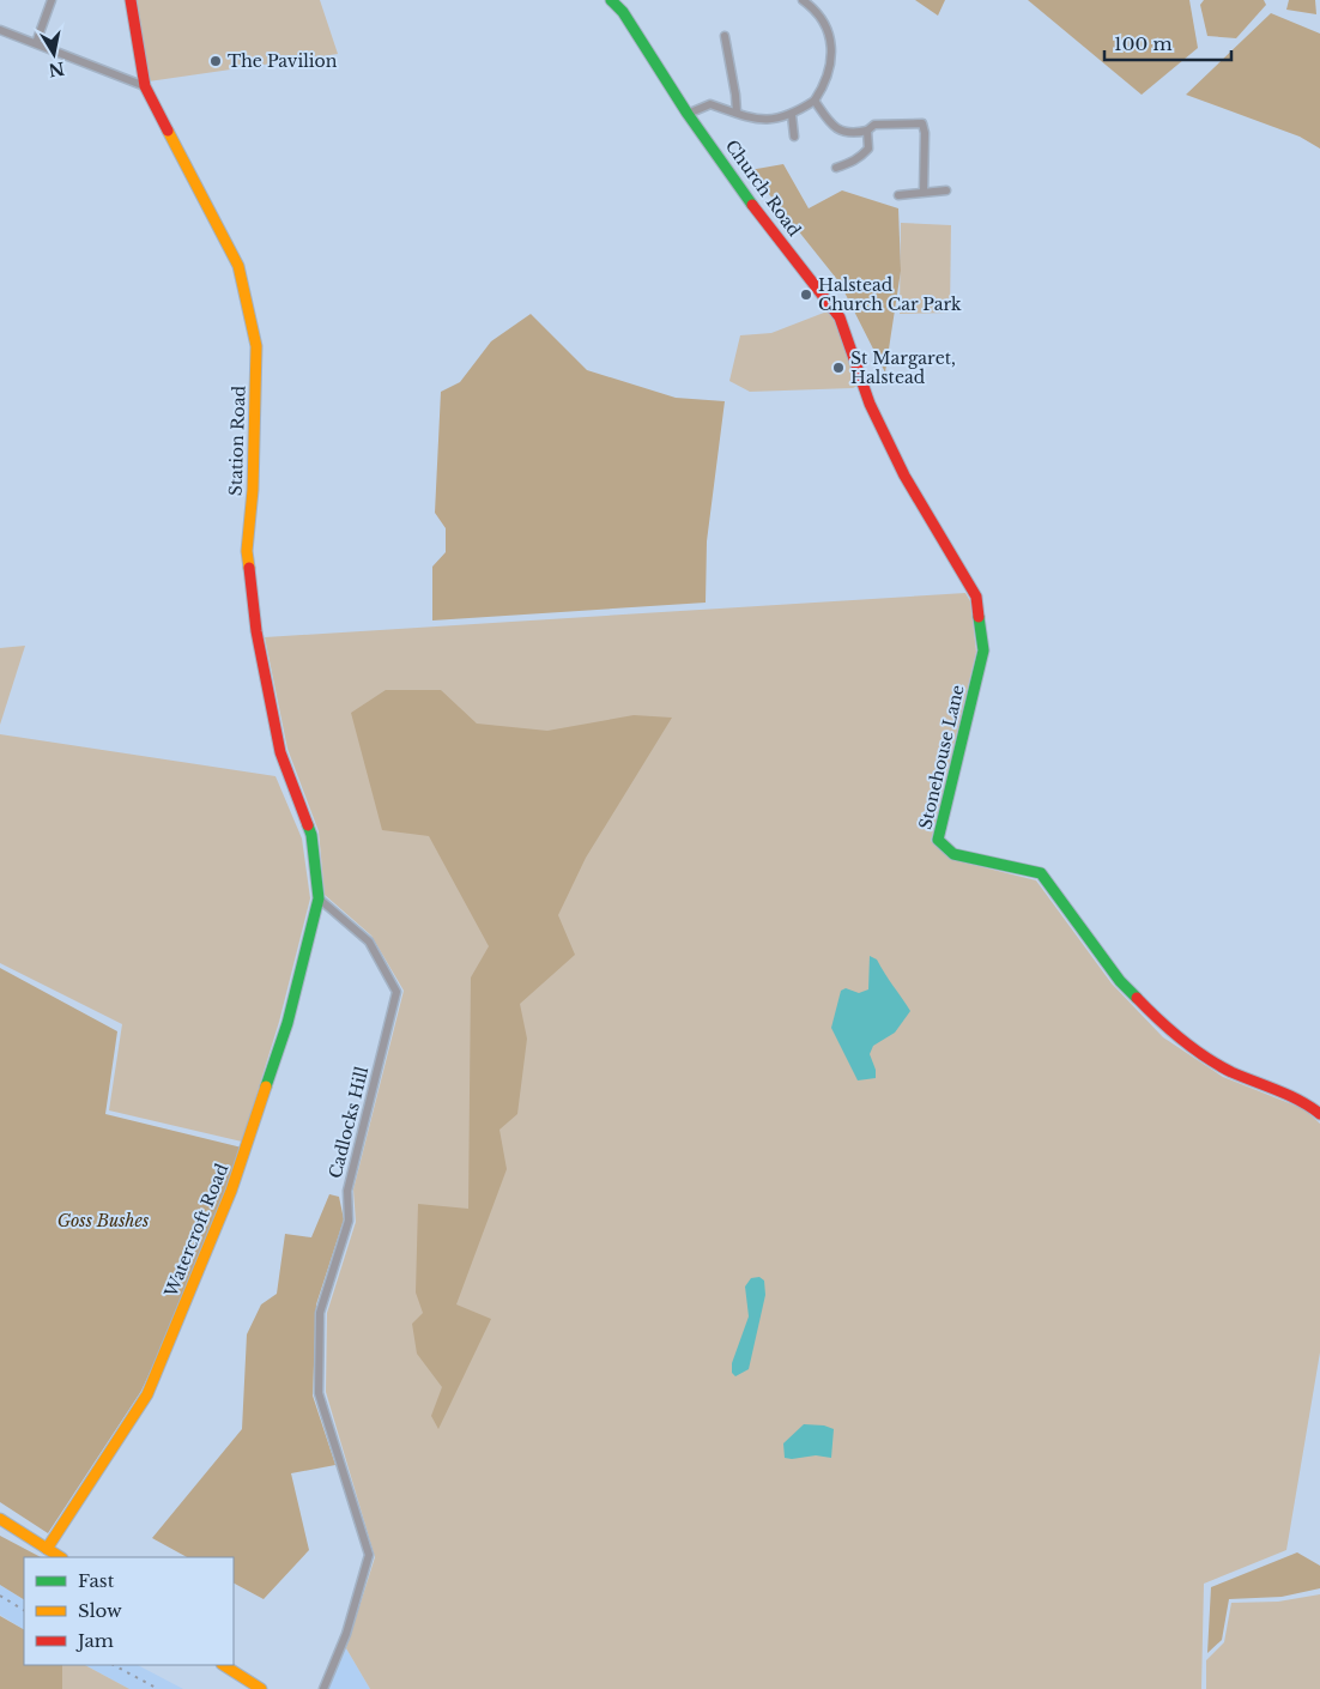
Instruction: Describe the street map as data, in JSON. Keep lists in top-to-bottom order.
{
  "streets": {
    "street": [
      "Church Road",
      "Station Road",
      "Stonehouse Lane",
      "Cadlocks Hill",
      "Watercroft Road"
    ]
  },
  "crossings": [
    ["Church Road", "Stonehouse Lane"],
    ["Station Road", "Cadlocks Hill"],
    ["Station Road", "Watercroft Road"],
    ["Cadlocks Hill", "Watercroft Road"]
  ],
  "parks": ["Goss Bushes"],
  "places": ["The Pavilion", "Halstead Church Car Park", "St Margaret, Halstead"],
  "legend": ["Fast", "Slow", "Jam"],
  "scale_bar": "100 m",
  "north": "bottom"
}
